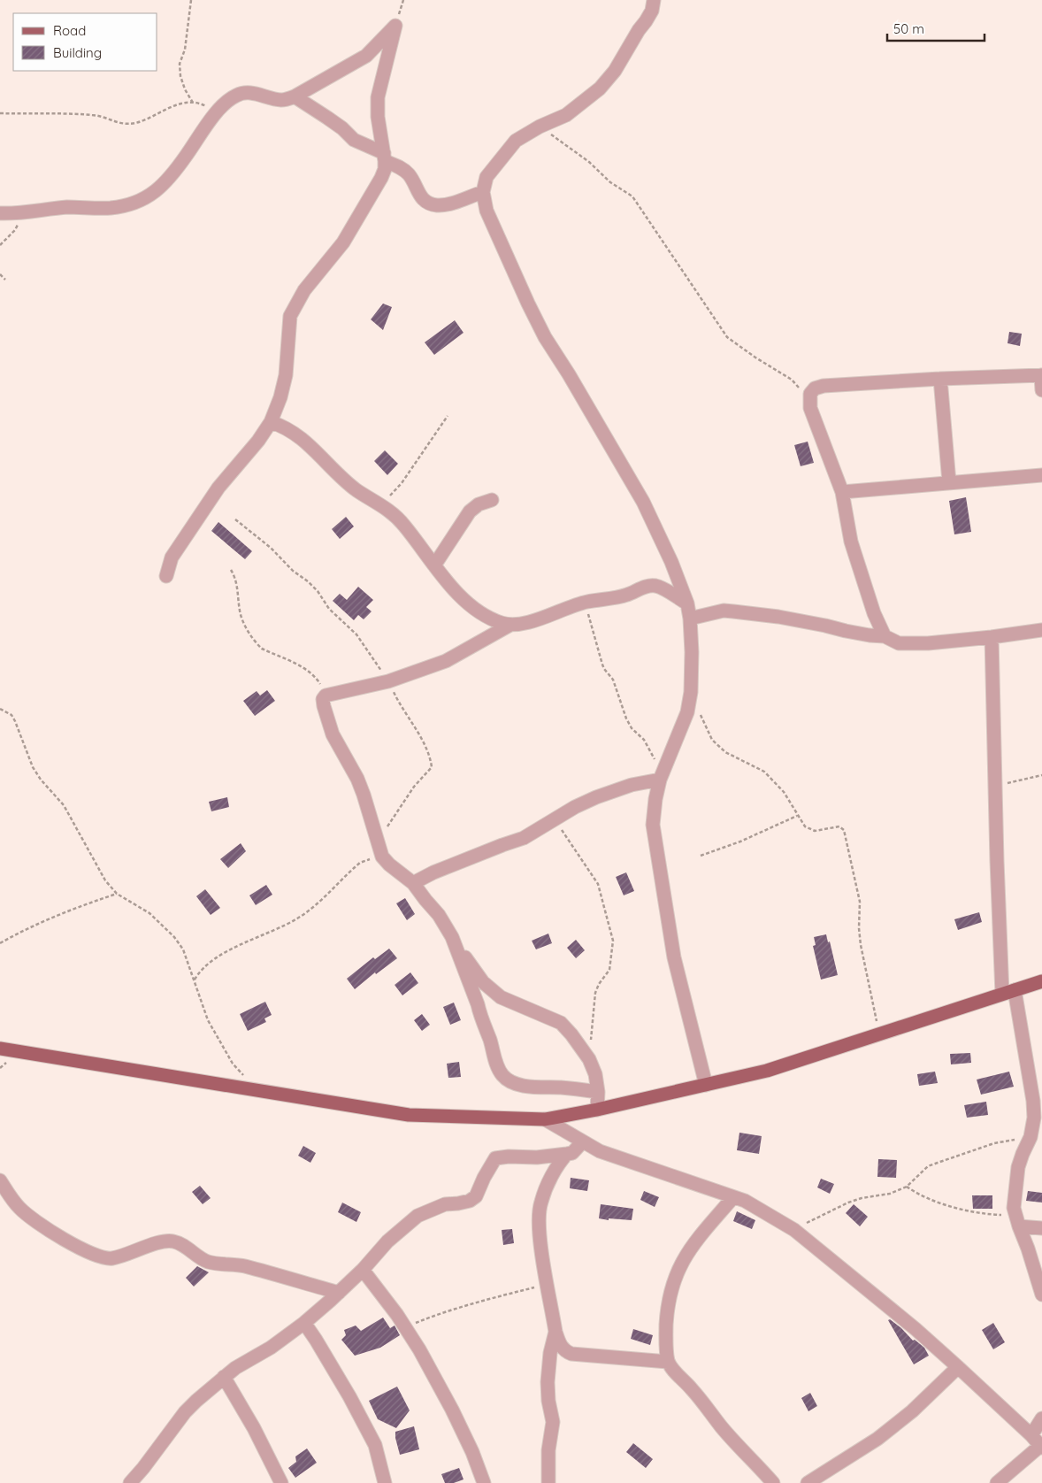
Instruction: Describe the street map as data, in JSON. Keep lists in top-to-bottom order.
{
  "legend": ["Road", "Building"],
  "scale_bar": "50 m"
}
